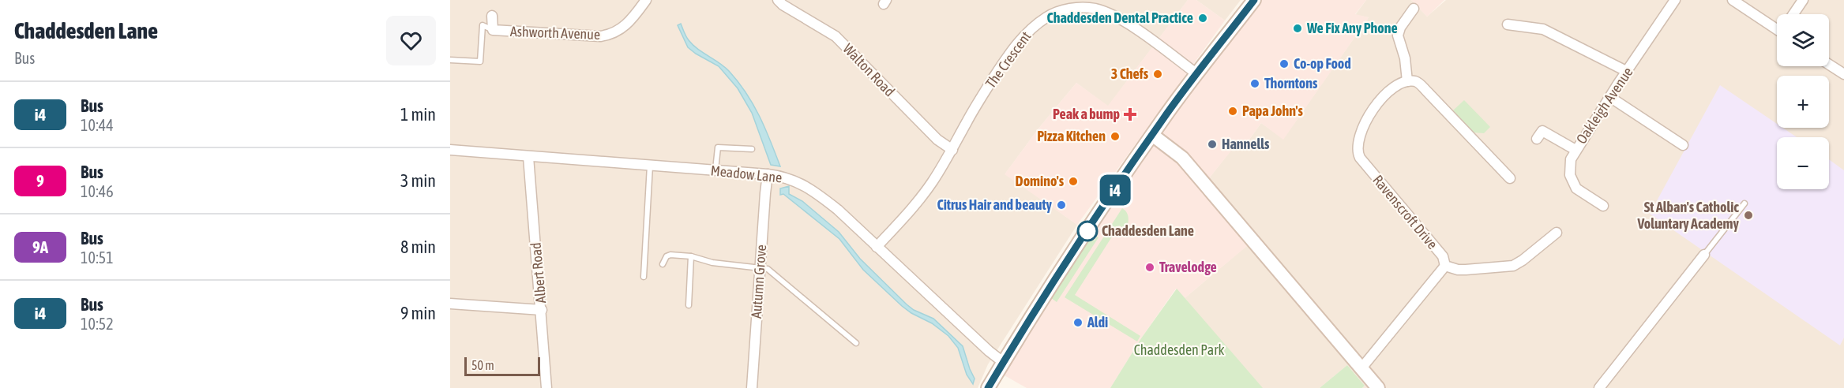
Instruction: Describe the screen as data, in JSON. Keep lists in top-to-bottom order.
{
  "streets": {
    "street": [
      "Ashworth Avenue",
      "The Crescent",
      "Walton Road",
      "Oakleigh Avenue",
      "Meadow Lane",
      "Ravenscroft Drive",
      "Albert Road",
      "Autumn Grove"
    ]
  },
  "crossings": [
    ["The Crescent", "Walton Road"],
    ["The Crescent", "Meadow Lane"],
    ["Meadow Lane", "Albert Road"],
    ["Meadow Lane", "Autumn Grove"]
  ],
  "parks": ["Chaddesden Park"],
  "places": {
    "other": [
      "Chaddesden Dental Practice",
      "We Fix Any Phone",
      "Co-op Food",
      "3 Chefs",
      "Thorntons",
      "Papa John's",
      "Pizza Kitchen",
      "Hannells",
      "Domino's",
      "Citrus Hair and beauty",
      "St Alban's Catholic Voluntary Academy",
      "Chaddesden Lane",
      "Travelodge",
      "Aldi"
    ],
    "health": ["Peak a bump"]
  },
  "lines": ["bus line i4"],
  "scale_bar": "50 m",
  "page": {
    "heading": ["Chaddesden Lane", "Bus"],
    "on_map": "i4",
    "map_buttons": ["+", "−"],
    "list": [
      {
        "mark": "i4",
        "name": "Bus",
        "note": "10:44",
        "value": "1 min"
      },
      {
        "mark": "9",
        "name": "Bus",
        "note": "10:46",
        "value": "3 min"
      },
      {
        "mark": "9A",
        "name": "Bus",
        "note": "10:51",
        "value": "8 min"
      },
      {
        "mark": "i4",
        "name": "Bus",
        "note": "10:52",
        "value": "9 min"
      }
    ],
    "scale": "50 m"
  }
}
